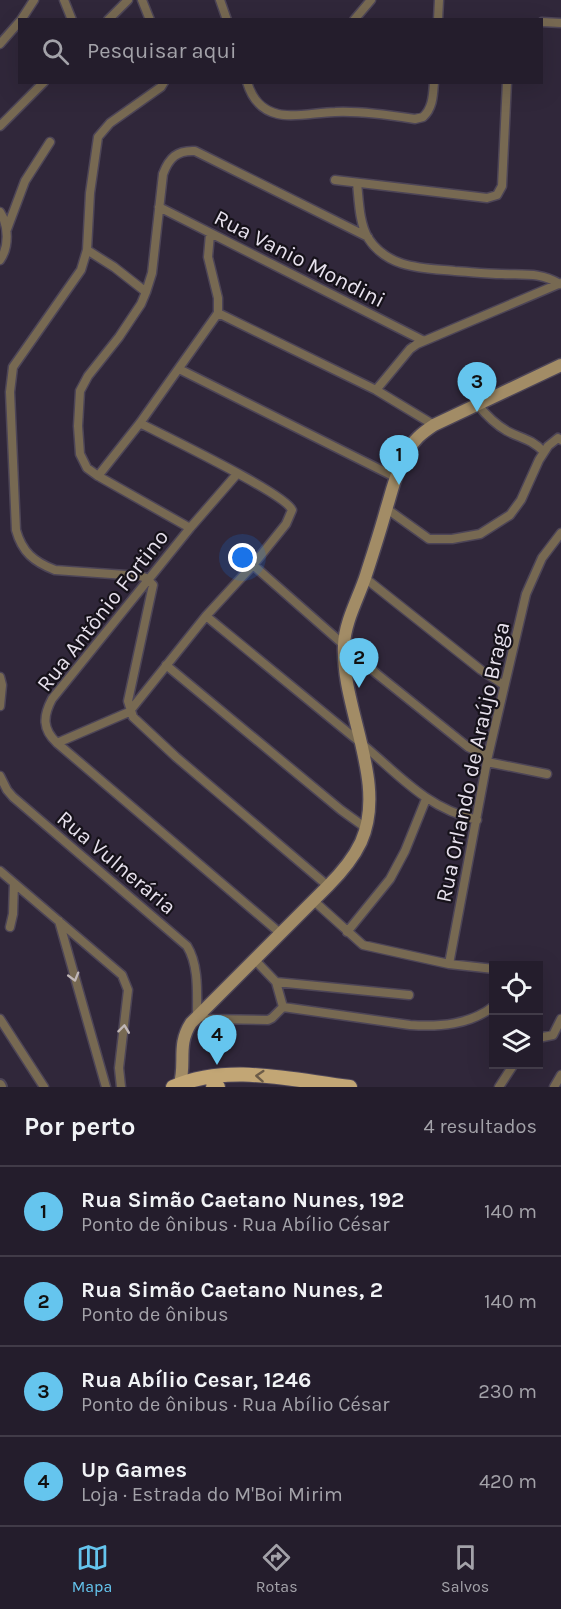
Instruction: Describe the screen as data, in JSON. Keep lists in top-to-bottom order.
{
  "streets": {
    "street": [
      "Rua Vanio Mondini",
      "Rua Antônio Fortino",
      "Rua Orlando de Araújo Braga",
      "Rua Vulnerária"
    ]
  },
  "page": {
    "search": "Pesquisar aqui",
    "pins": [
      "3",
      "1",
      "2",
      "4"
    ],
    "heading": ["Por perto", "4 resultados"],
    "list": [
      {
        "mark": "1",
        "name": "Rua Simão Caetano Nunes, 192",
        "note": "Ponto de ônibus · Rua Abílio César",
        "value": "140 m"
      },
      {
        "mark": "2",
        "name": "Rua Simão Caetano Nunes, 2",
        "note": "Ponto de ônibus",
        "value": "140 m"
      },
      {
        "mark": "3",
        "name": "Rua Abílio Cesar, 1246",
        "note": "Ponto de ônibus · Rua Abílio César",
        "value": "230 m"
      },
      {
        "mark": "4",
        "name": "Up Games",
        "note": "Loja · Estrada do M'Boi Mirim",
        "value": "420 m"
      }
    ],
    "nav": ["Mapa", "Rotas", "Salvos"]
  }
}
